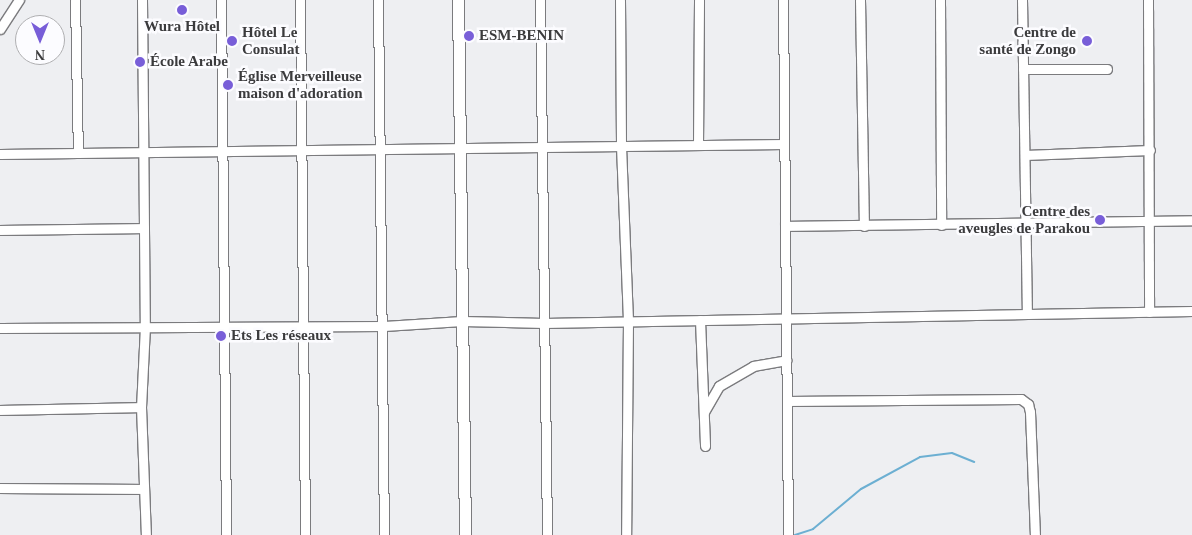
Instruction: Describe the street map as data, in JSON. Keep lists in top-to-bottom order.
{
  "places": [
    "Wura Hôtel",
    "ESM-BENIN",
    "Hôtel Le Consulat",
    "Centre de santé de Zongo",
    "École Arabe",
    "Église Merveilleuse maison d'adoration",
    "Centre des aveugles de Parakou",
    "Ets Les réseaux"
  ],
  "north": "bottom"
}
